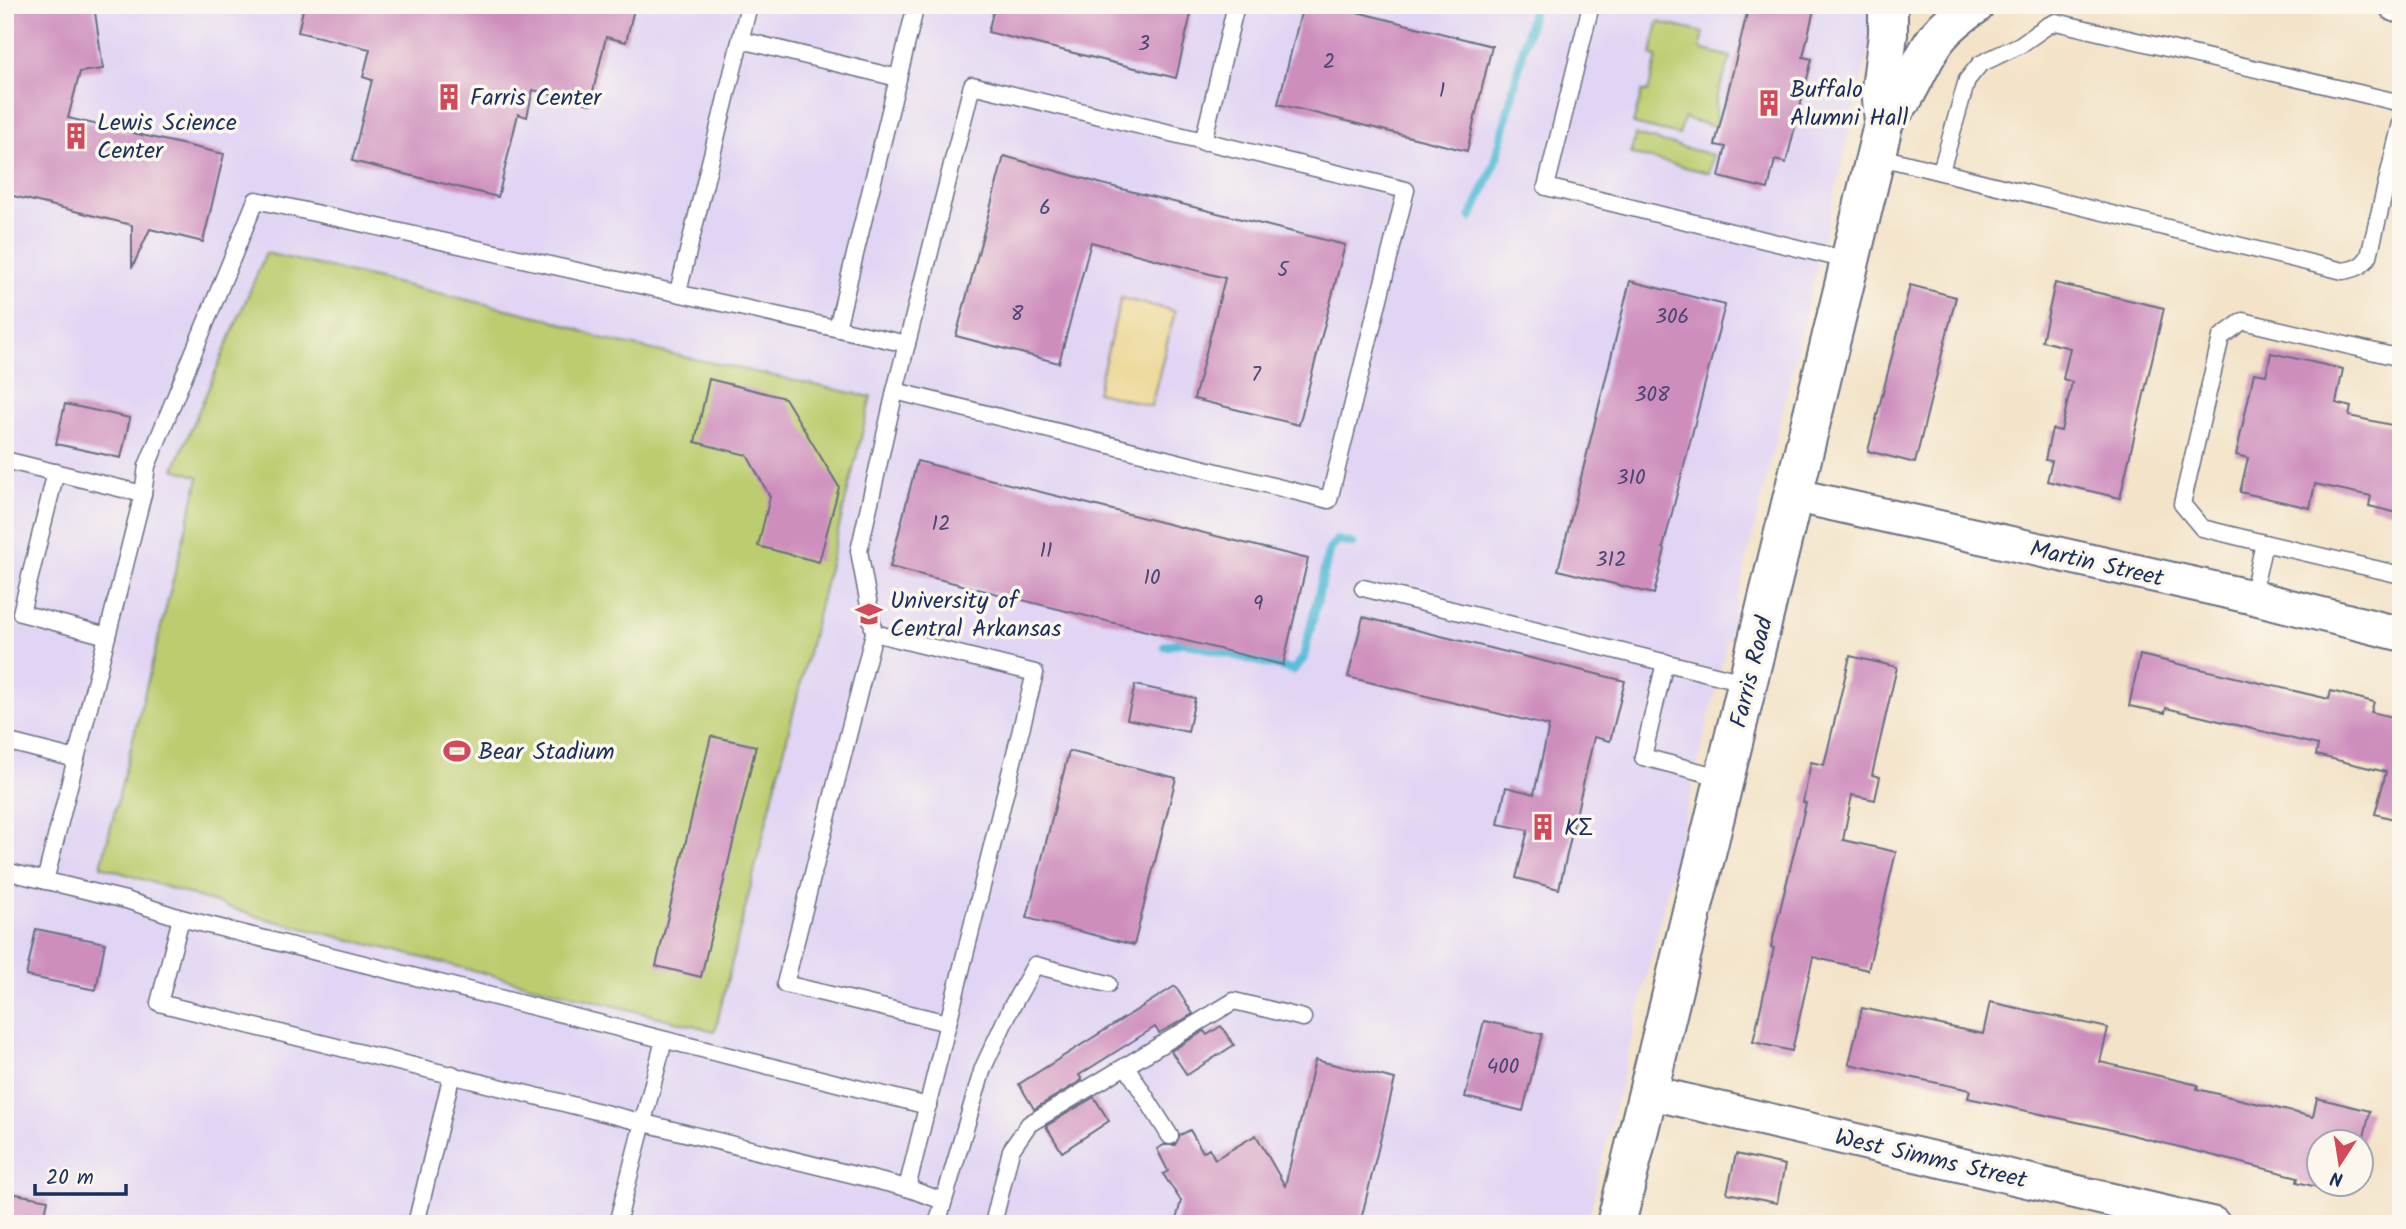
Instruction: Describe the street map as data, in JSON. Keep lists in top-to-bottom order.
{
  "streets": {
    "street": ["Martin Street", "Farris Road", "West Simms Street"]
  },
  "crossings": [
    ["Martin Street", "Farris Road"],
    ["Farris Road", "West Simms Street"]
  ],
  "places": {
    "building": [
      "Farris Center",
      "Buffalo Alumni Hall",
      "Lewis Science Center",
      "KΣ"
    ],
    "school or university": ["University of Central Arkansas"],
    "sports": ["Bear Stadium"]
  },
  "house_numbers": [
    "3",
    "2",
    "1",
    "6",
    "5",
    "8",
    "306",
    "7",
    "308",
    "310",
    "12",
    "11",
    "312",
    "10",
    "9",
    "400"
  ],
  "scale_bar": "20 m",
  "north": "bottom"
}
